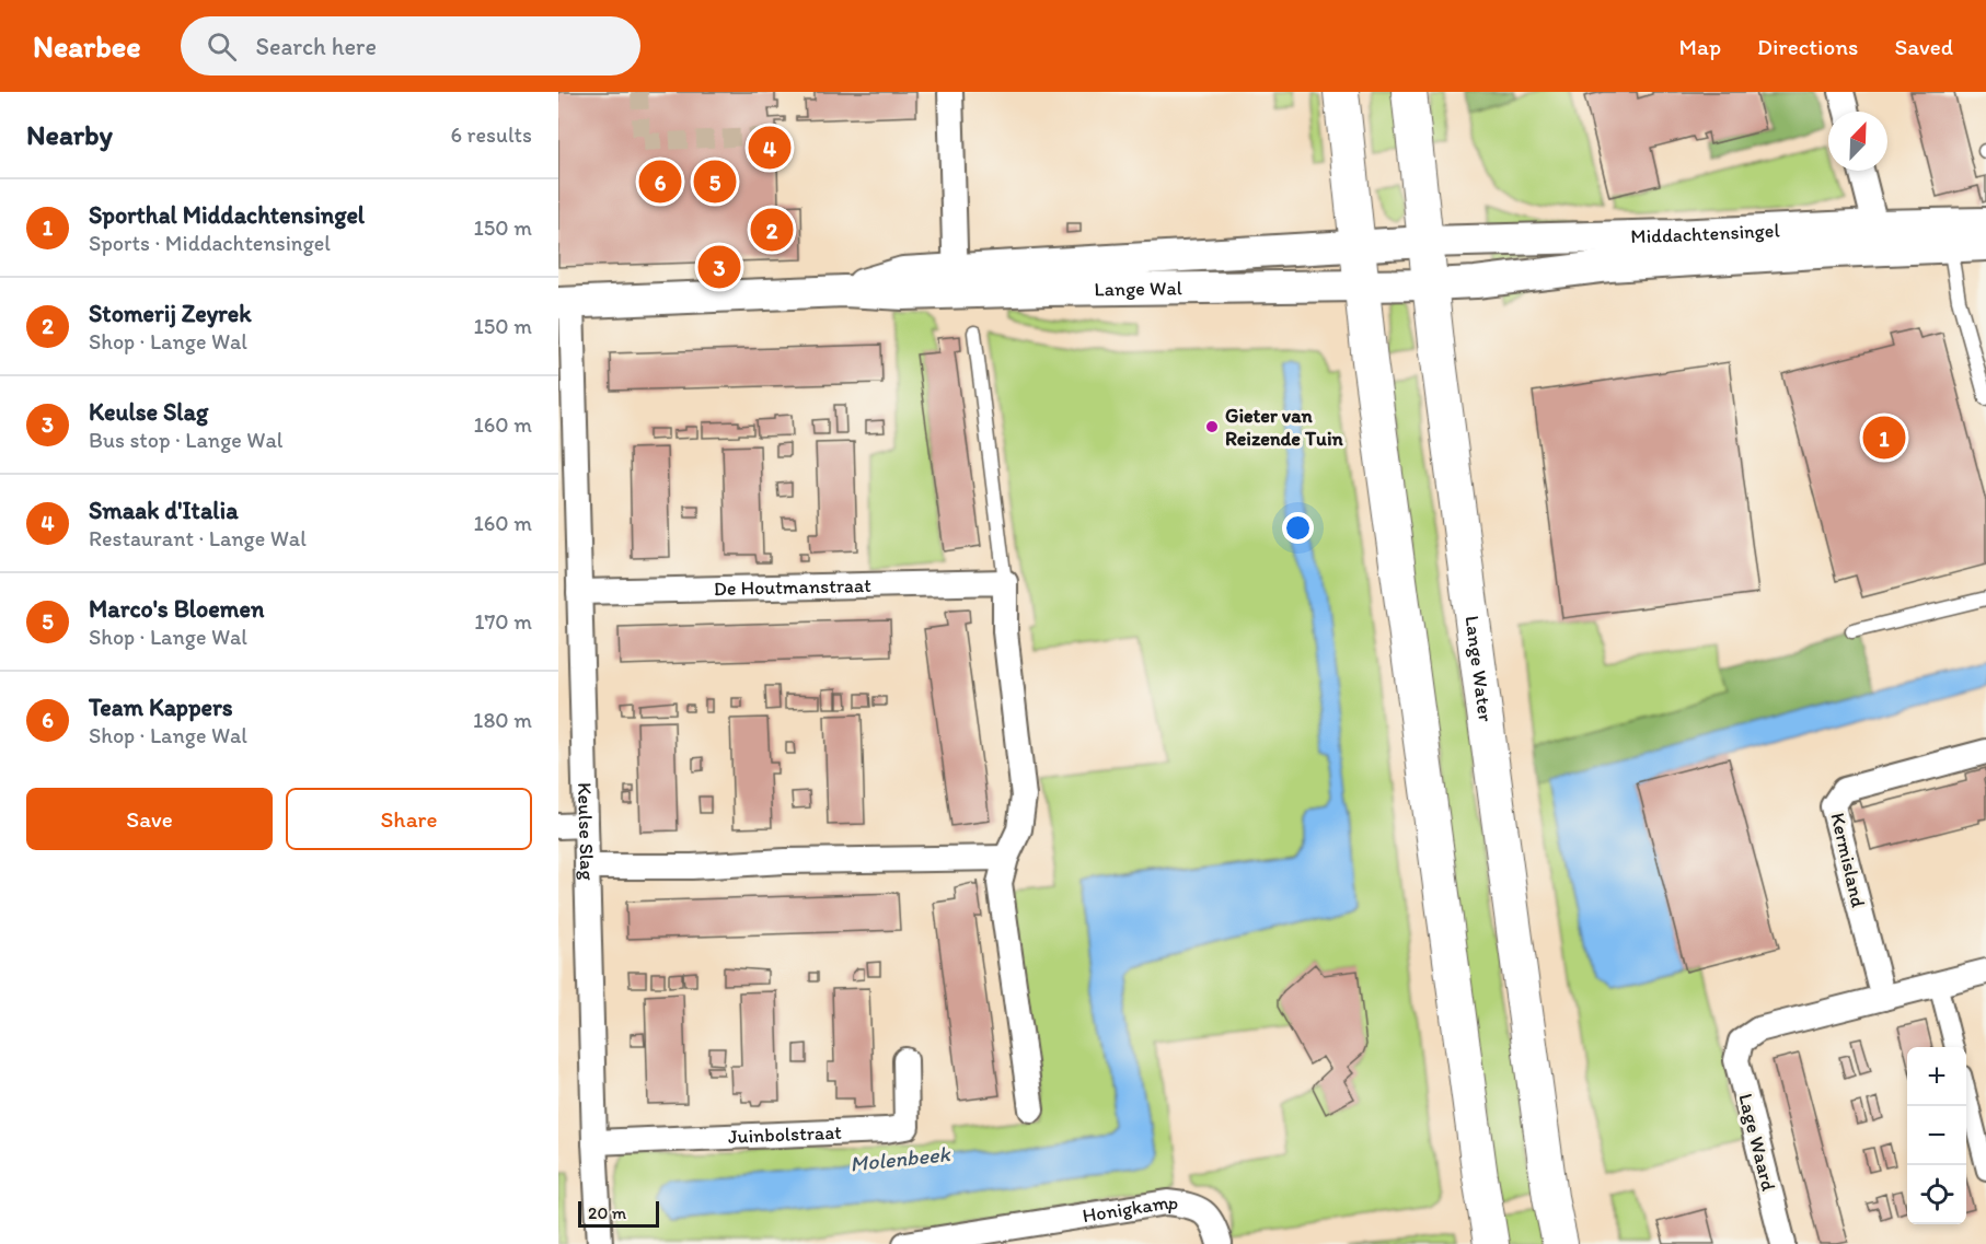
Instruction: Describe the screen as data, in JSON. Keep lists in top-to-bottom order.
{
  "streets": {
    "main road": ["Lange Water"],
    "street": [
      "Middachtensingel",
      "Lange Wal",
      "De Houtmanstraat",
      "Keulse Slag",
      "Kermisland",
      "Juinbolstraat",
      "Lage Waard",
      "Honigkamp"
    ]
  },
  "crossings": [
    ["Middachtensingel", "Lange Wal"],
    ["Middachtensingel", "Lange Water"],
    ["Lange Wal", "Lange Water"],
    ["Lange Wal", "Keulse Slag"],
    ["De Houtmanstraat", "Keulse Slag"],
    ["Keulse Slag", "Juinbolstraat"],
    ["Kermisland", "Lage Waard"]
  ],
  "water": ["Molenbeek"],
  "places": ["Gieter van Reizende Tuin"],
  "scale_bar": "20 m",
  "north": "top right",
  "page": {
    "header": "Nearbee",
    "search": "Search here",
    "nav": ["Map", "Directions", "Saved"],
    "heading": ["Nearby", "6 results"],
    "pins": [
      "4",
      "5",
      "6",
      "2",
      "3",
      "1"
    ],
    "list": [
      {
        "mark": "1",
        "name": "Sporthal Middachtensingel",
        "note": "Sports · Middachtensingel",
        "value": "150 m"
      },
      {
        "mark": "2",
        "name": "Stomerij Zeyrek",
        "note": "Shop · Lange Wal",
        "value": "150 m"
      },
      {
        "mark": "3",
        "name": "Keulse Slag",
        "note": "Bus stop · Lange Wal",
        "value": "160 m"
      },
      {
        "mark": "4",
        "name": "Smaak d'Italia",
        "note": "Restaurant · Lange Wal",
        "value": "160 m"
      },
      {
        "mark": "5",
        "name": "Marco's Bloemen",
        "note": "Shop · Lange Wal",
        "value": "170 m"
      },
      {
        "mark": "6",
        "name": "Team Kappers",
        "note": "Shop · Lange Wal",
        "value": "180 m"
      }
    ],
    "buttons": ["Save", "Share"],
    "map_buttons": ["+", "−"],
    "scale": "20 m"
  }
}
